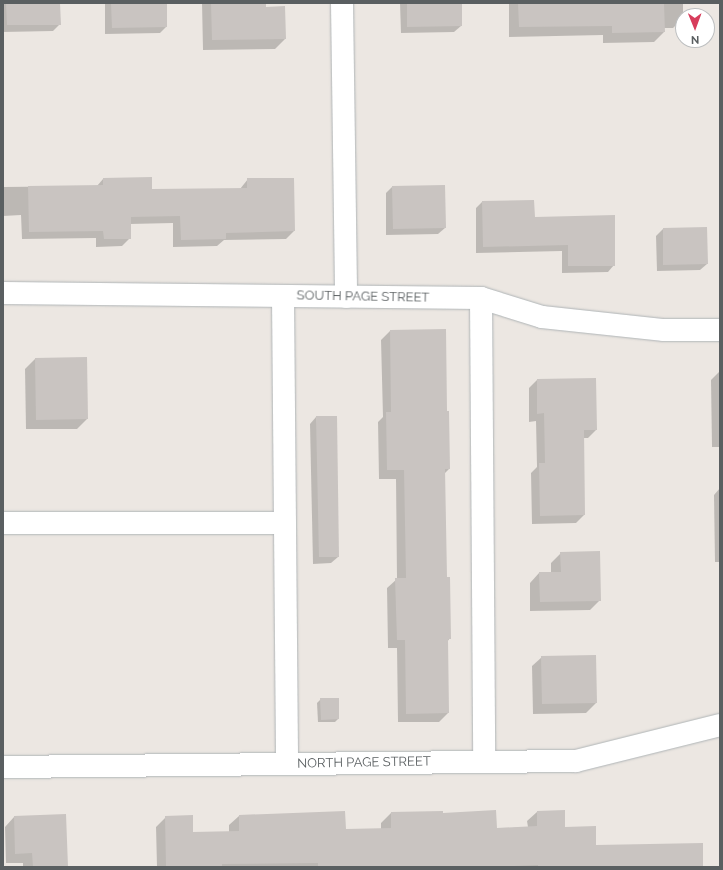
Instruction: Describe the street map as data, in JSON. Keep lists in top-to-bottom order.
{
  "streets": {
    "street": ["SOUTH PAGE STREET", "NORTH PAGE STREET"]
  },
  "north": "bottom"
}
